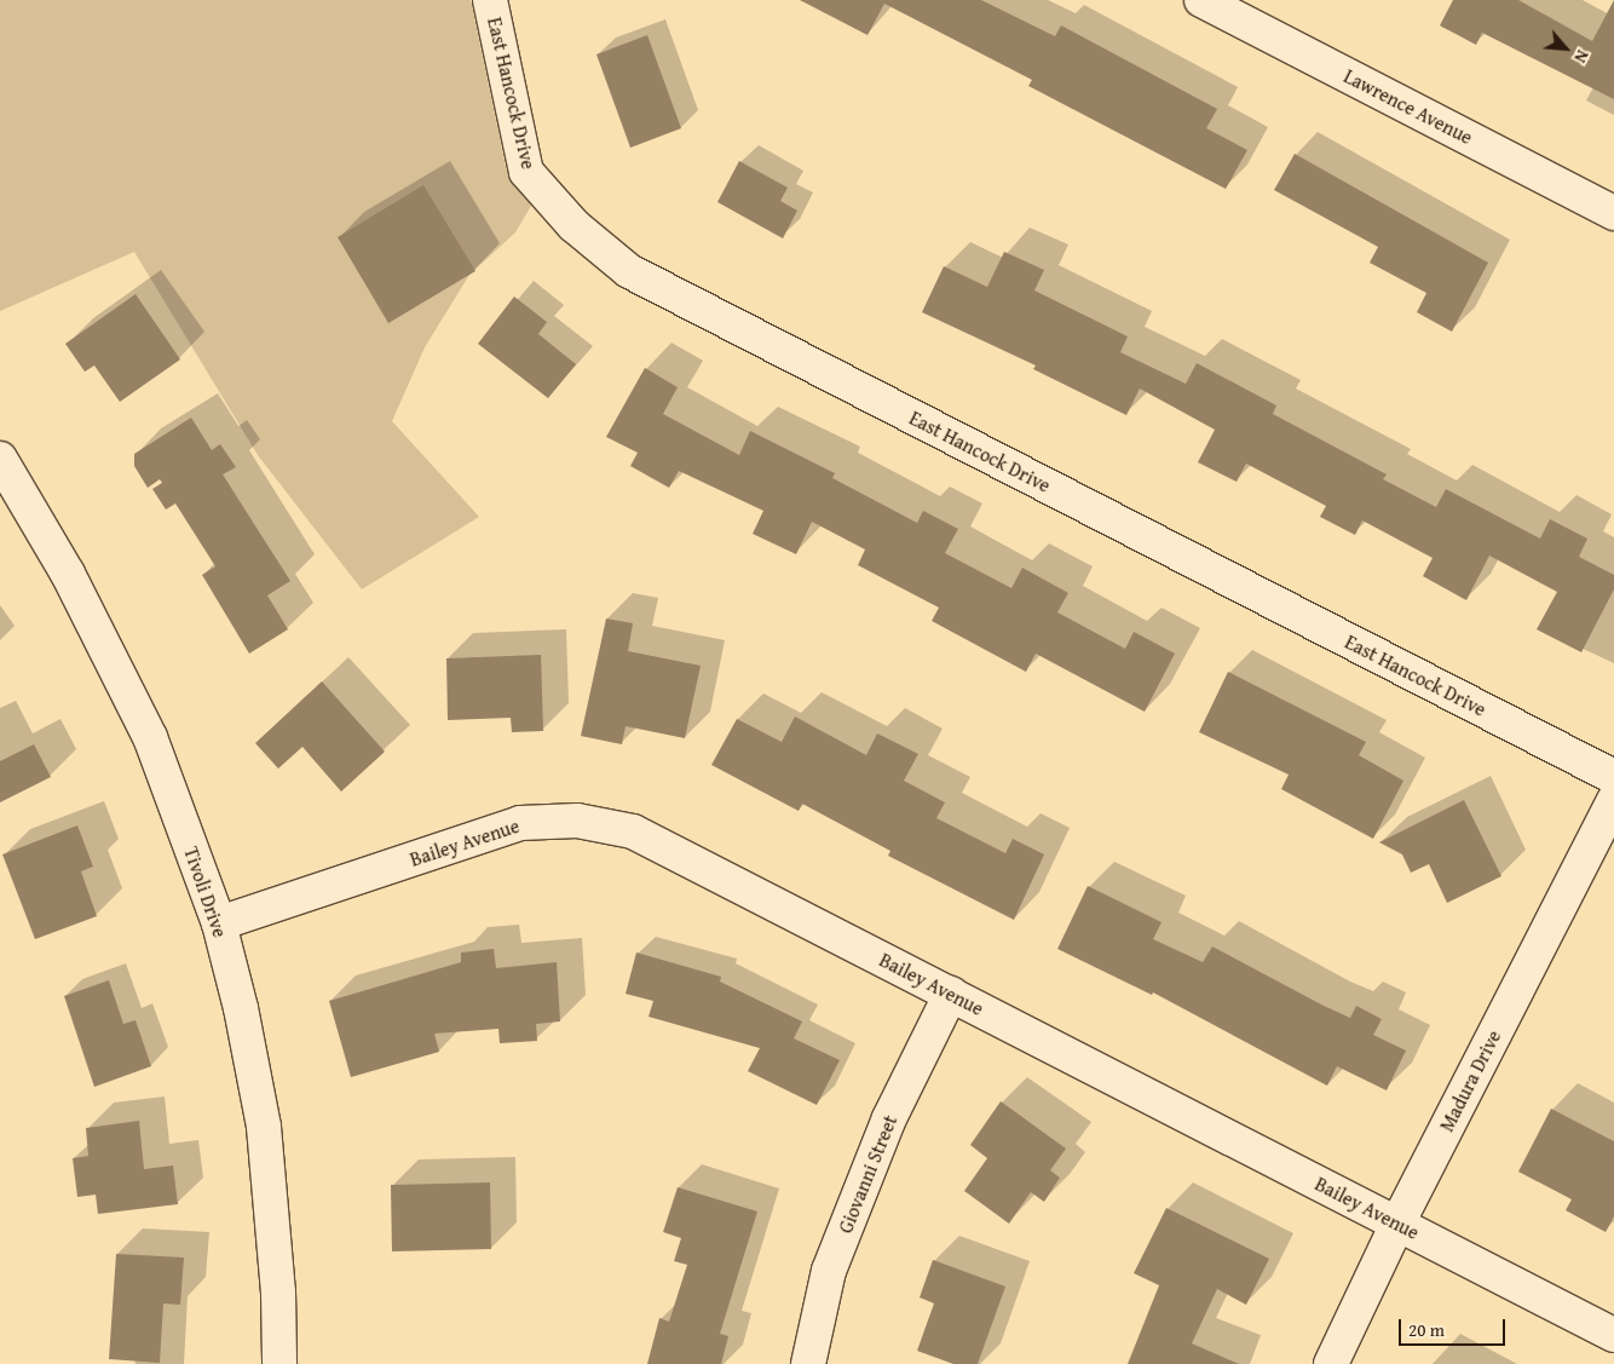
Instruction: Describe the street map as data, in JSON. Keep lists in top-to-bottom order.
{
  "streets": {
    "street": [
      "East Hancock Drive",
      "Lawrence Avenue",
      "Bailey Avenue",
      "Tivoli Drive",
      "Madura Drive",
      "Giovanni Street"
    ]
  },
  "crossings": [
    ["Bailey Avenue", "Tivoli Drive"],
    ["Bailey Avenue", "Madura Drive"],
    ["Bailey Avenue", "Giovanni Street"]
  ],
  "scale_bar": "20 m",
  "north": "bottom right"
}
